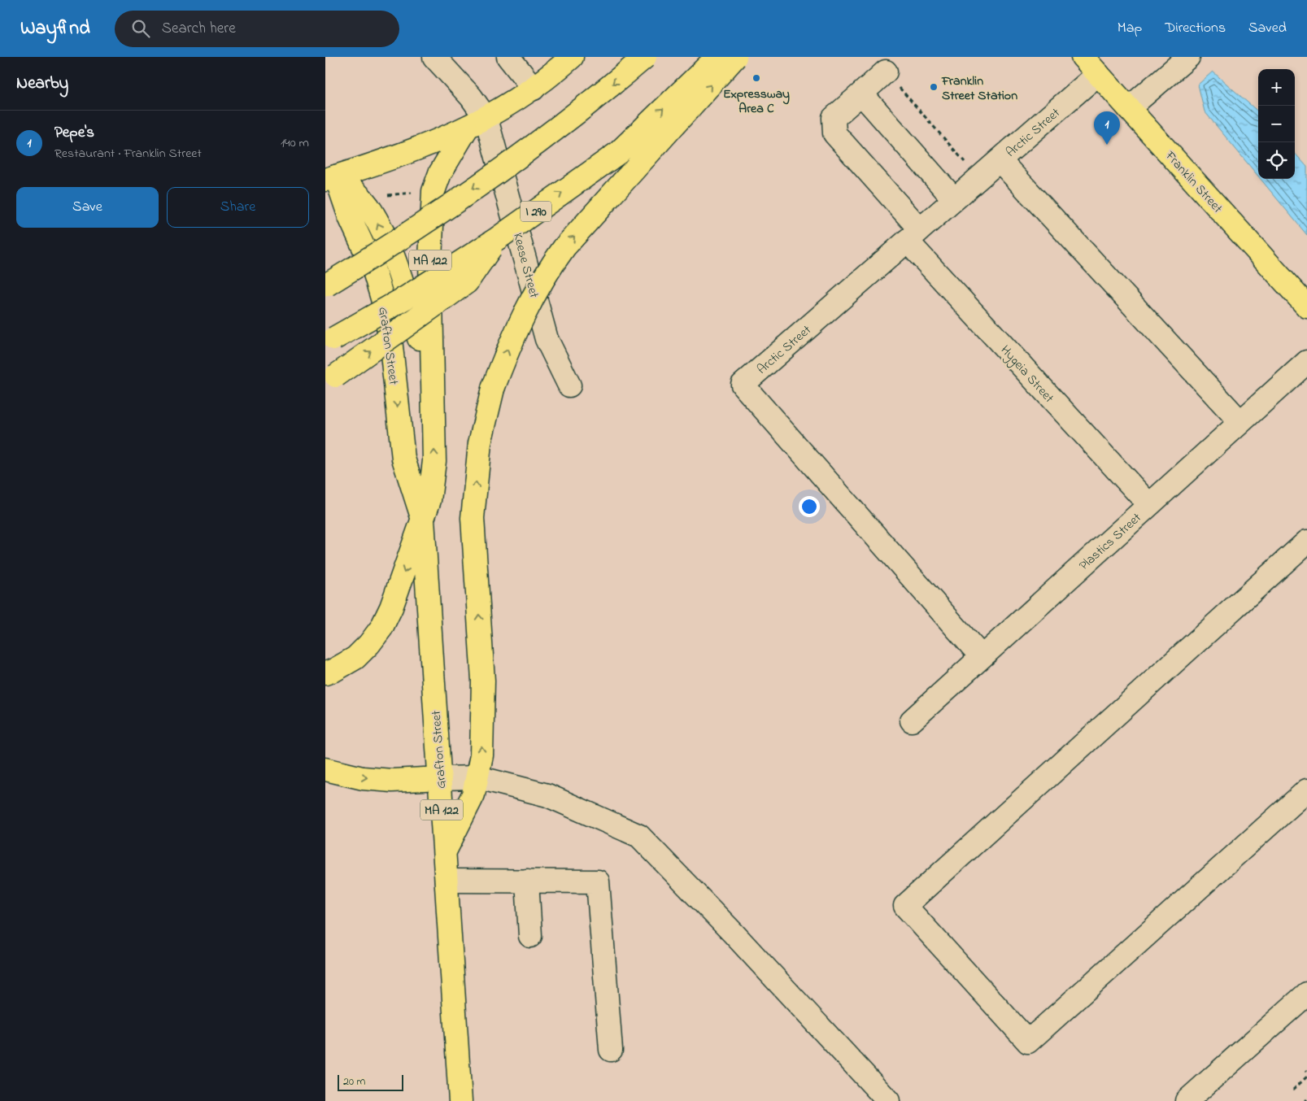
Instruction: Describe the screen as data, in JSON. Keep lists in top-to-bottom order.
{
  "streets": {
    "main road": [
      "Franklin Street",
      "I 290",
      "MA 122",
      "Grafton Street"
    ],
    "street": [
      "Arctic Street",
      "Keese Street",
      "Hygeia Street",
      "Plastics Street"
    ]
  },
  "crossings": [
    ["Arctic Street", "Franklin Street"],
    ["Arctic Street", "Hygeia Street"],
    ["Arctic Street", "Plastics Street"],
    ["Hygeia Street", "Plastics Street"]
  ],
  "places": ["Expressway Area C", "Franklin Street Station"],
  "scale_bar": "20 m",
  "page": {
    "header": "Wayfind",
    "search": "Search here",
    "nav": ["Map", "Directions", "Saved"],
    "heading": "Nearby",
    "map_buttons": ["+", "−"],
    "list": [
      {
        "mark": "1",
        "name": "Pepe's",
        "note": "Restaurant · Franklin Street",
        "value": "140 m"
      }
    ],
    "pins": "1",
    "buttons": ["Save", "Share"],
    "scale": "20 m"
  }
}
